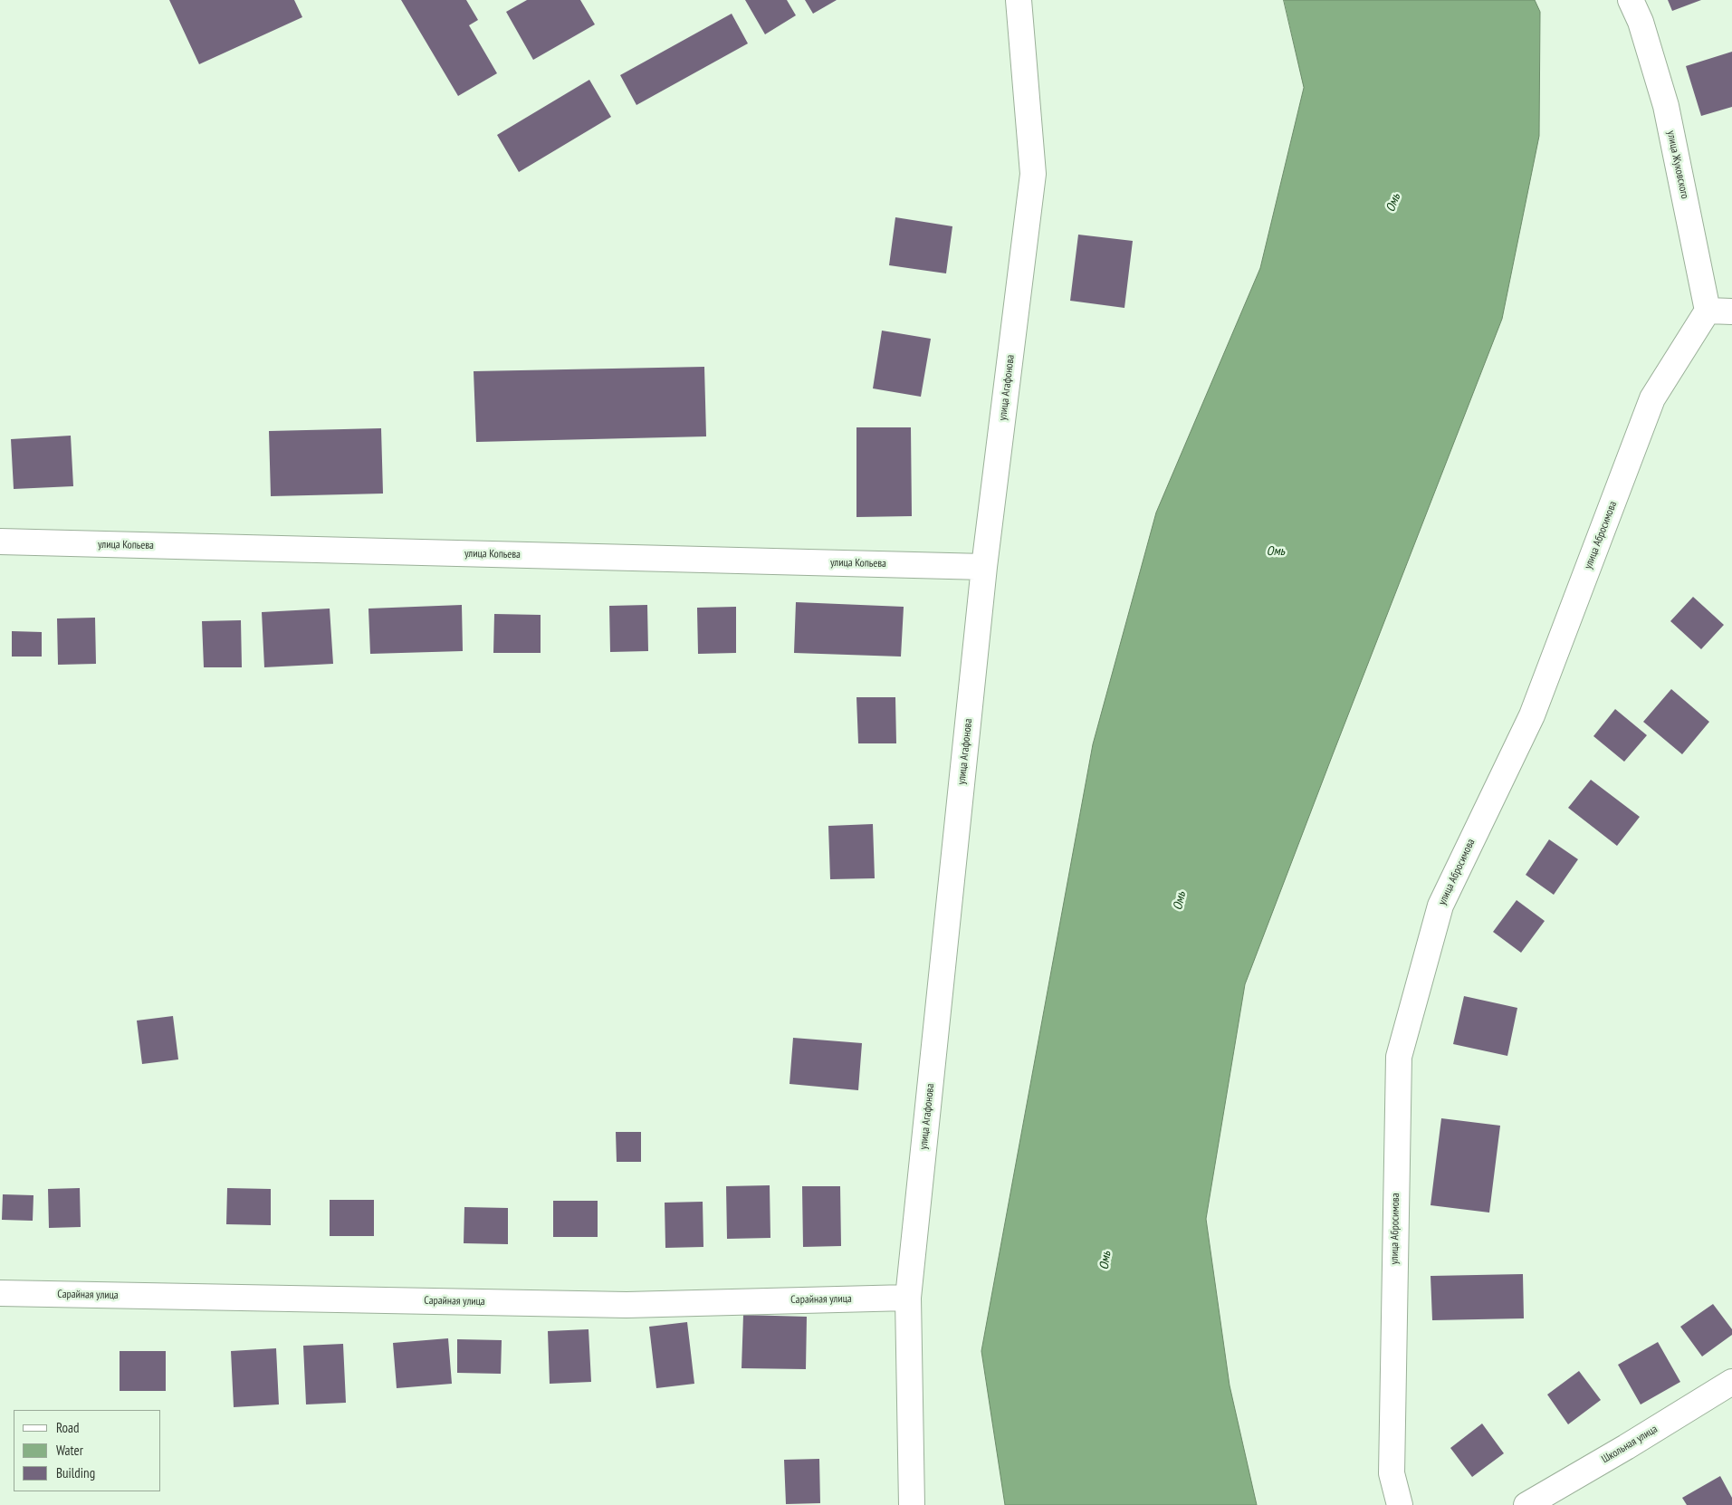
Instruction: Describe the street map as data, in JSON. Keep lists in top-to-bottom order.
{
  "streets": {
    "street": [
      "улица Жуковского",
      "улица Агафонова",
      "улица Абросимова",
      "улица Копьева",
      "Сарайная улица",
      "Школьная улица"
    ]
  },
  "crossings": [
    ["улица Жуковского", "улица Абросимова"],
    ["улица Агафонова", "улица Копьева"],
    ["улица Агафонова", "Сарайная улица"]
  ],
  "water": ["Омь"],
  "legend": ["Road", "Water", "Building"]
}
